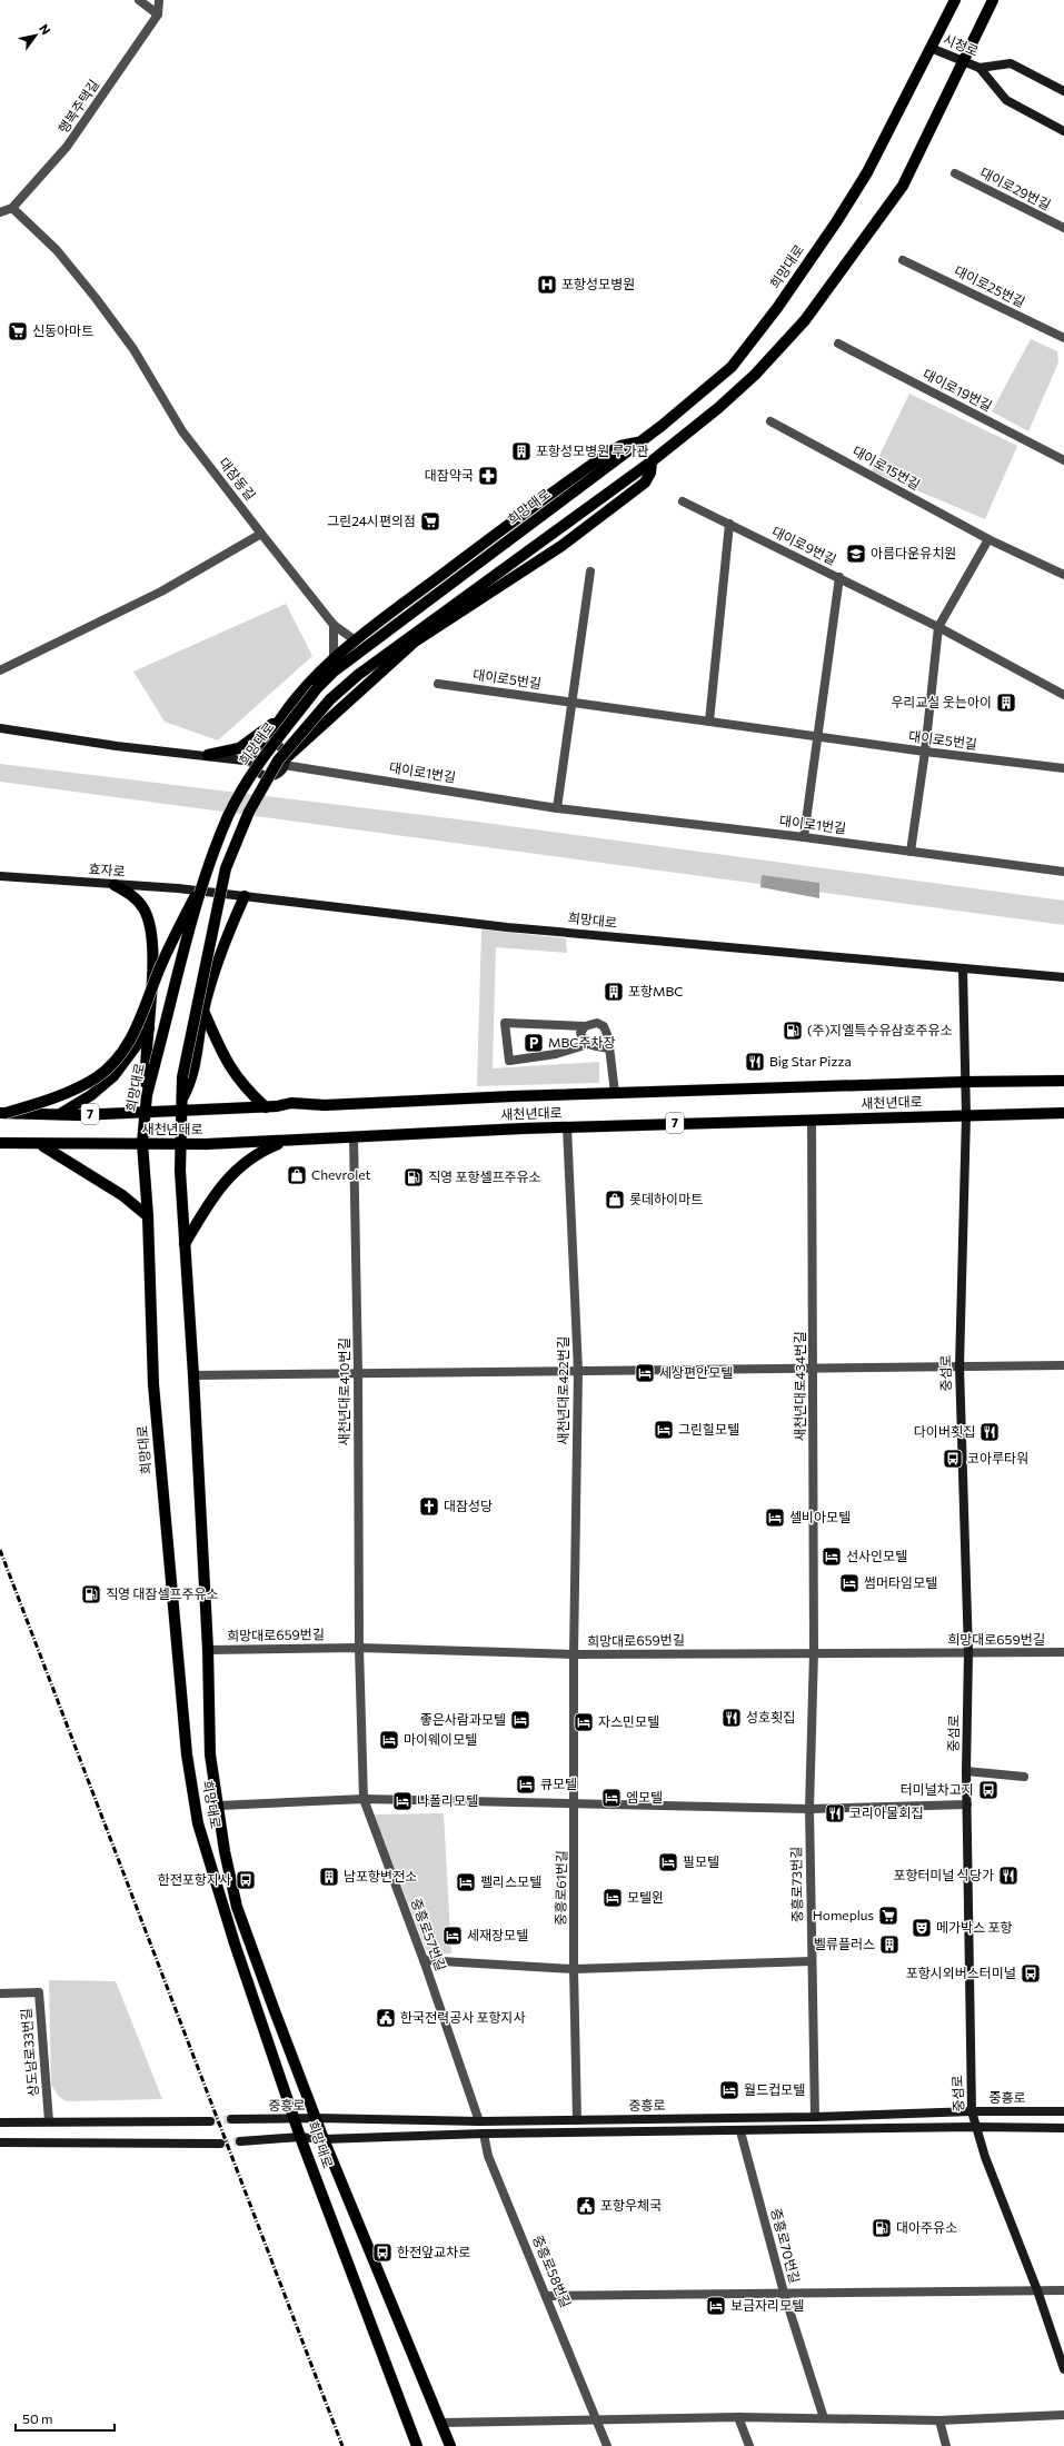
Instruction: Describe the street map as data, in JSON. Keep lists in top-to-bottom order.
{
  "streets": {
    "main road": [
      "시청로",
      "희망대로",
      "효자로",
      "새천년대로",
      "7",
      "중섬로",
      "중흥로"
    ],
    "street": [
      "행복주택길",
      "대이로29번길",
      "대이로25번길",
      "대이로19번길",
      "대이로15번길",
      "대잠동길",
      "대이로9번길",
      "대이로5번길",
      "대이로1번길",
      "새천년대로434번길",
      "새천년대로422번길",
      "새천년대로410번길",
      "희망대로659번길",
      "중흥로73번길",
      "중흥로61번길",
      "중흥로57번길",
      "상도남로33번길",
      "중흥로70번길",
      "중흥로58번길"
    ]
  },
  "crossings": [
    ["시청로", "희망대로"],
    ["행복주택길", "대잠동길"],
    ["희망대로", "효자로"],
    ["희망대로", "새천년대로"],
    ["희망대로", "희망대로659번길"],
    ["희망대로", "중흥로"],
    ["새천년대로", "중섬로"],
    ["새천년대로", "새천년대로434번길"],
    ["새천년대로", "새천년대로422번길"],
    ["새천년대로", "새천년대로410번길"],
    ["중섬로", "희망대로659번길"],
    ["중섬로", "중흥로"],
    ["새천년대로434번길", "희망대로659번길"],
    ["새천년대로434번길", "중흥로73번길"],
    ["새천년대로422번길", "희망대로659번길"],
    ["새천년대로422번길", "중흥로61번길"],
    ["새천년대로410번길", "희망대로659번길"],
    ["새천년대로410번길", "중흥로57번길"],
    ["희망대로659번길", "중흥로73번길"],
    ["희망대로659번길", "중흥로61번길"],
    ["희망대로659번길", "중흥로57번길"],
    ["중흥로73번길", "중흥로"],
    ["중흥로61번길", "중흥로"],
    ["중흥로57번길", "중흥로"],
    ["중흥로", "중흥로70번길"],
    ["중흥로", "중흥로58번길"]
  ],
  "places": {
    "hospital": ["포항성모병원"],
    "supermarket": ["신동아마트", "그린24시편의점", "Homeplus"],
    "building": [
      "포항성모병원 루가관",
      "우리교실 웃는아이",
      "포항MBC",
      "남포항변전소",
      "벨류플러스"
    ],
    "pharmacy": ["대잠약국"],
    "school or university": ["아름다운유치원"],
    "fuel station": [
      "(주)지엘특수유삼호주유소",
      "직영 포항셀프주유소",
      "직영 대잠셀프주유소",
      "대아주유소"
    ],
    "parking": ["MBC주차장"],
    "restaurant": [
      "Big Star Pizza",
      "다이버횟집",
      "성호횟집",
      "코리아물회집",
      "포항터미널 식당가"
    ],
    "shop": ["Chevrolet", "롯데하이마트"],
    "hotel": [
      "세상편안모텔",
      "그린힐모텔",
      "셀비아모텔",
      "선사인모텔",
      "썸머타임모텔",
      "좋은사람과모텔",
      "자스민모텔",
      "마이웨이모텔",
      "큐모텔",
      "엠모텔",
      "나폴리모텔",
      "필모텔",
      "펠리스모텔",
      "모텔윈",
      "세재장모텔",
      "월드컵모텔",
      "보금자리모텔"
    ],
    "bus stop": [
      "코아루타워",
      "터미널차고지",
      "한전포항지사",
      "포항시외버스터미널",
      "한전앞교차로"
    ],
    "church": ["대잠성당"],
    "theatre": ["메가박스 포항"],
    "public building": ["한국전력공사 포항지사", "포항우체국"]
  },
  "scale_bar": "50 m",
  "north": "top right"
}
